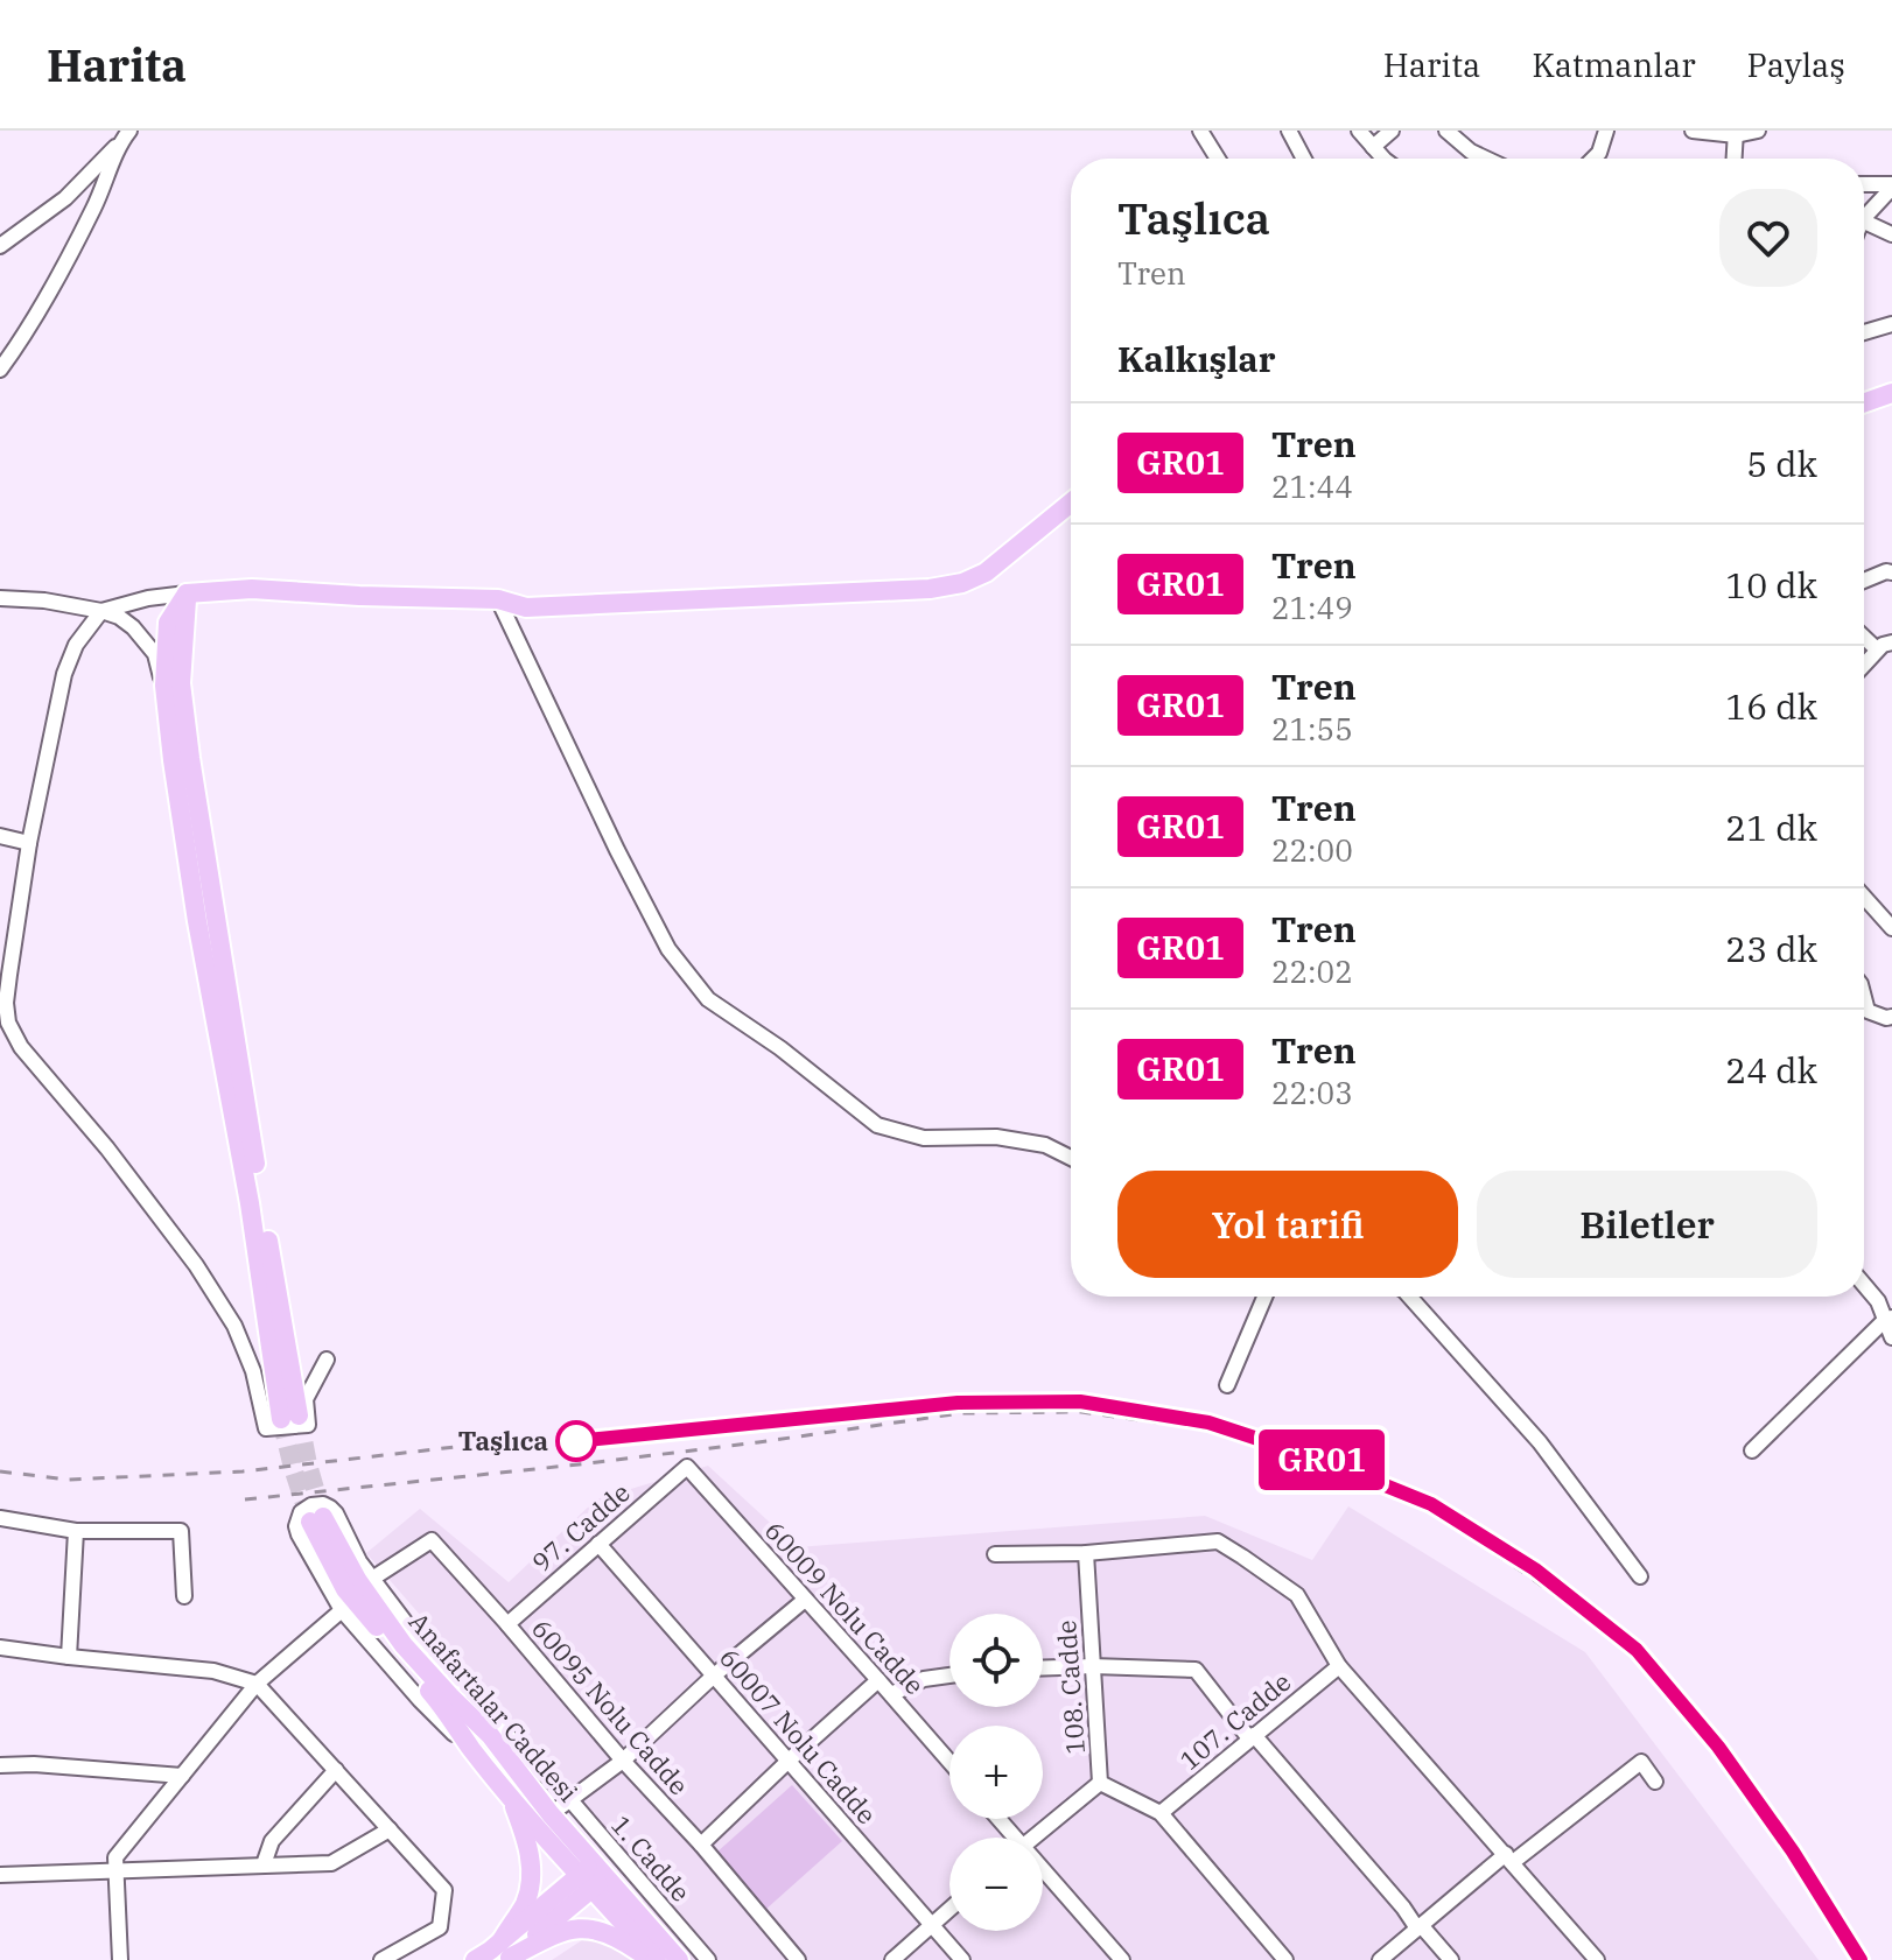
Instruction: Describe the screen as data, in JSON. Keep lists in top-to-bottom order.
{
  "streets": {
    "main road": ["Anafartalar Caddesi"],
    "street": [
      "97. Cadde",
      "60009 Nolu Cadde",
      "108. Cadde",
      "60095 Nolu Cadde",
      "107. Cadde",
      "60007 Nolu Cadde",
      "1. Cadde"
    ]
  },
  "crossings": [
    ["97. Cadde", "60009 Nolu Cadde"],
    ["97. Cadde", "60095 Nolu Cadde"],
    ["97. Cadde", "60007 Nolu Cadde"],
    ["108. Cadde", "107. Cadde"],
    ["60095 Nolu Cadde", "1. Cadde"]
  ],
  "places": ["Taşlıca"],
  "page": {
    "header": "Harita",
    "nav": ["Harita", "Katmanlar", "Paylaş"],
    "on_map": "GR01",
    "heading": [
      ["Taşlıca", "Tren"],
      "Kalkışlar"
    ],
    "list": [
      {
        "mark": "GR01",
        "name": "Tren",
        "note": "21:44",
        "value": "5 dk"
      },
      {
        "mark": "GR01",
        "name": "Tren",
        "note": "21:49",
        "value": "10 dk"
      },
      {
        "mark": "GR01",
        "name": "Tren",
        "note": "21:55",
        "value": "16 dk"
      },
      {
        "mark": "GR01",
        "name": "Tren",
        "note": "22:00",
        "value": "21 dk"
      },
      {
        "mark": "GR01",
        "name": "Tren",
        "note": "22:02",
        "value": "23 dk"
      },
      {
        "mark": "GR01",
        "name": "Tren",
        "note": "22:03",
        "value": "24 dk"
      }
    ],
    "buttons": ["Yol tarifi", "Biletler"],
    "map_buttons": ["+", "−"]
  }
}
